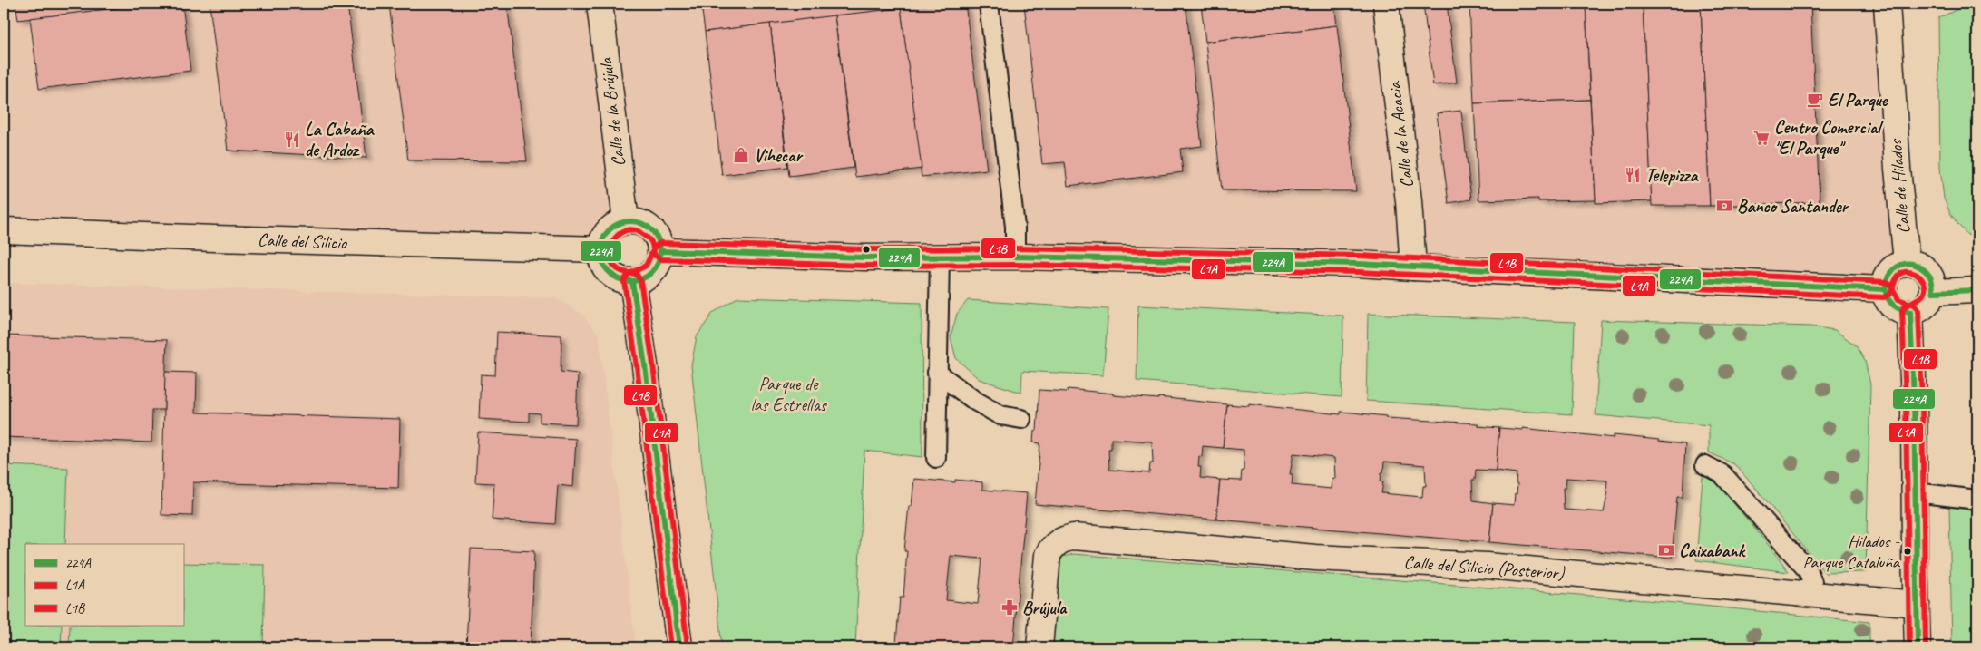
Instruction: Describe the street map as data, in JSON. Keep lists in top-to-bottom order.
{
  "streets": {
    "street": [
      "Calle de la Brújula",
      "Calle de la Acacia",
      "Calle de Hilados",
      "Calle del Silicio",
      "Calle del Silicio (Posterior)"
    ]
  },
  "crossings": [
    ["Calle de la Brújula", "Calle del Silicio"]
  ],
  "parks": ["Parque de las Estrellas"],
  "places": {
    "cafe": ["El Parque"],
    "supermarket": ["Centro Comercial \"El Parque\""],
    "restaurant": ["La Cabaña de Ardoz", "Telepizza"],
    "shop": ["Vihecar"],
    "bank": ["Banco Santander", "Caixabank"],
    "other": ["Hilados - Parque Cataluña"],
    "pharmacy": ["Brújula"]
  },
  "lines": ["transit line 224A", "transit line L1A", "transit line L1B"],
  "legend": ["224A", "L1A", "L1B"]
}
